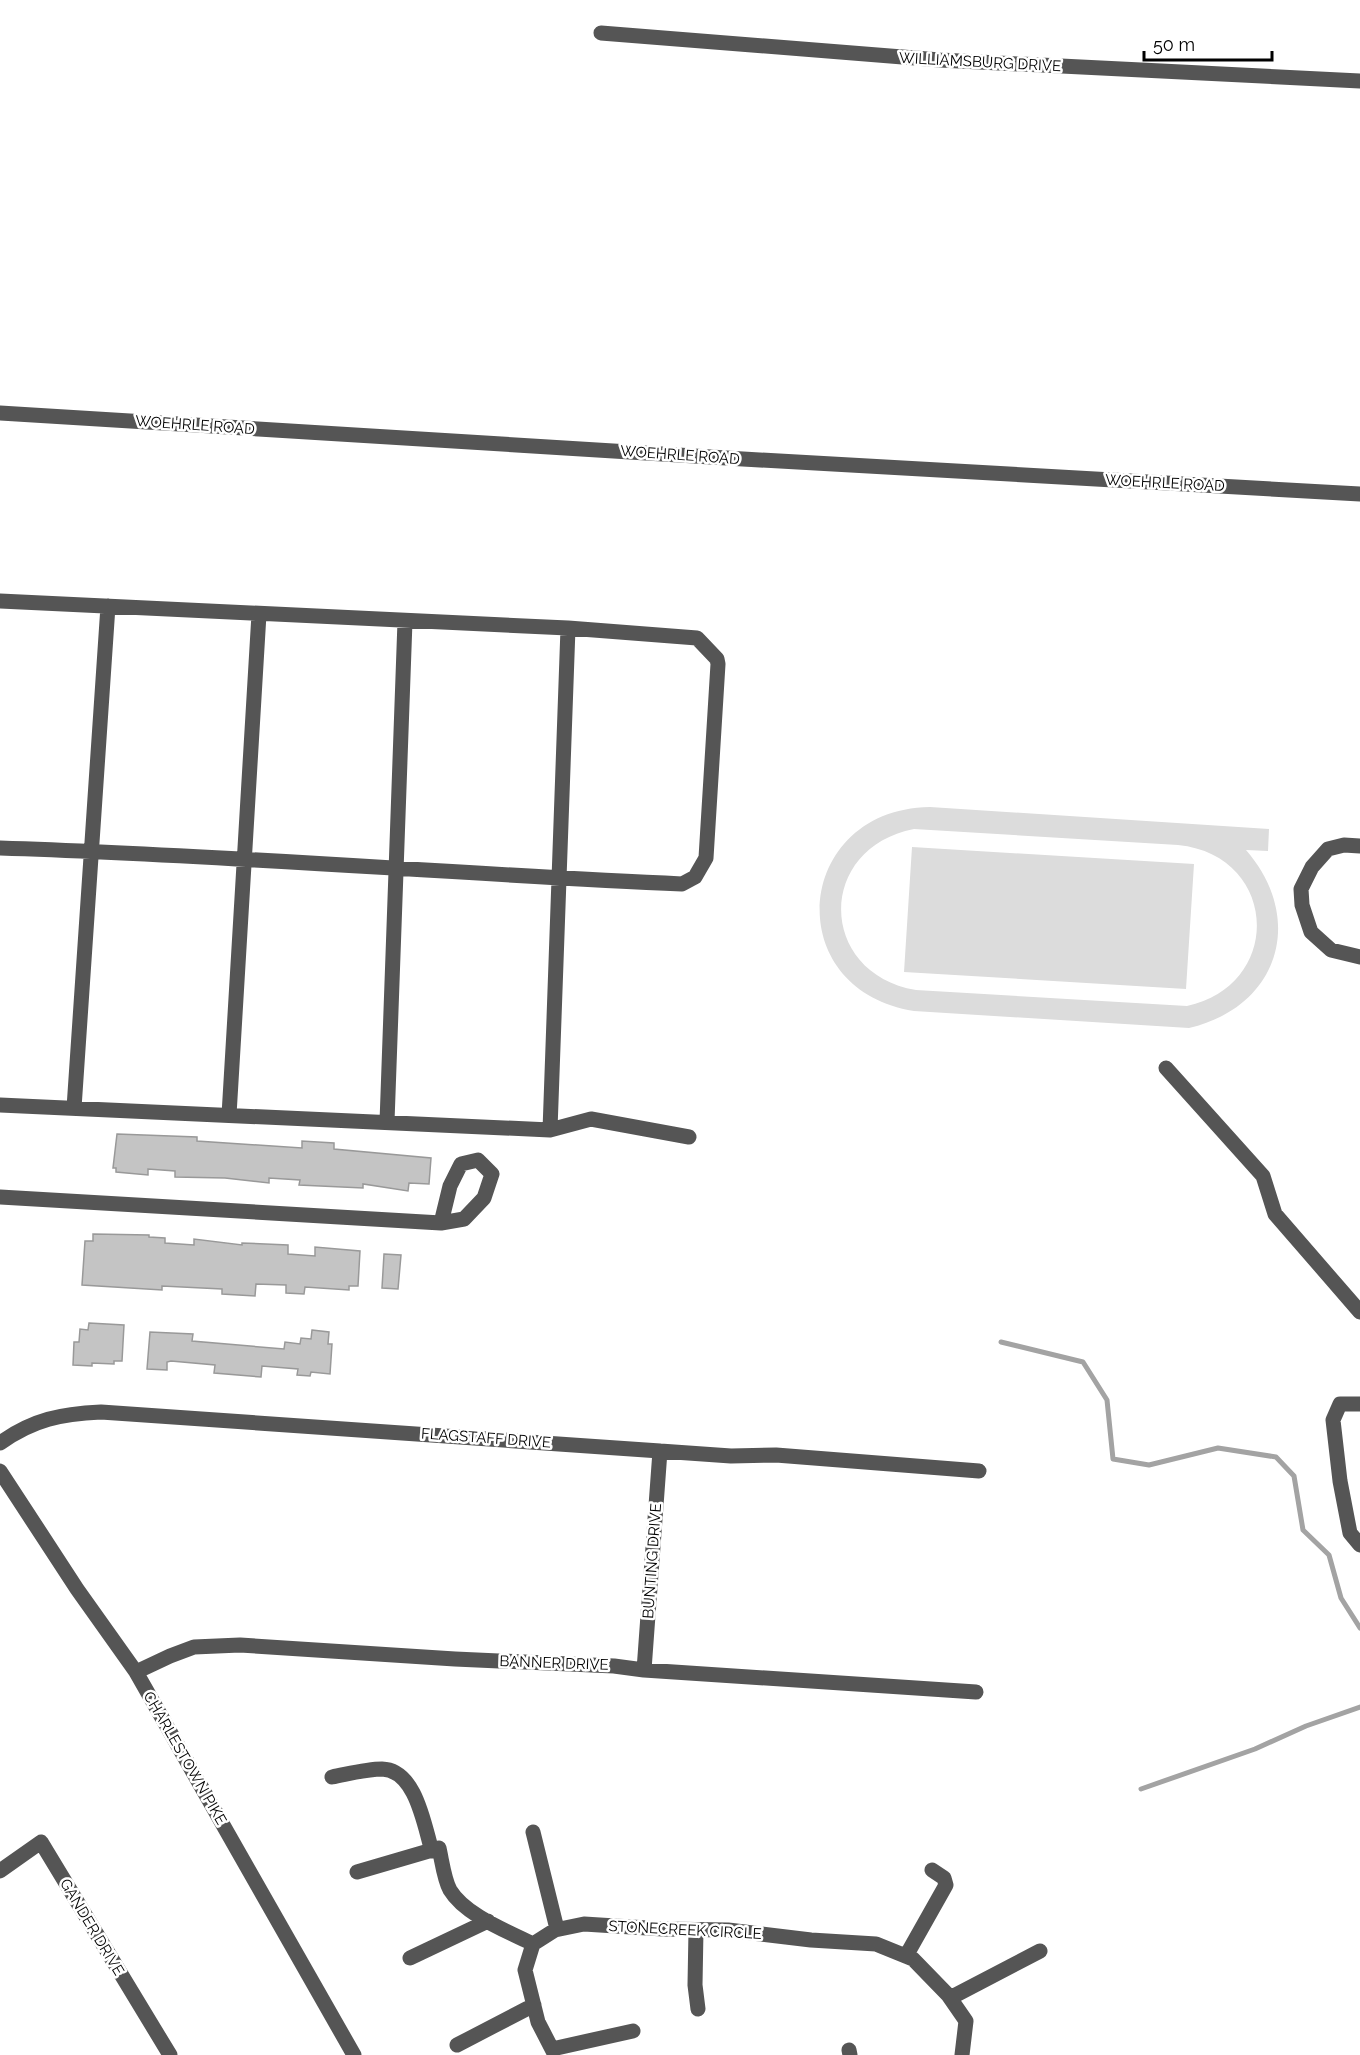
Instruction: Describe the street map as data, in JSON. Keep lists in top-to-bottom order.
{
  "streets": {
    "street": [
      "WILLIAMSBURG DRIVE",
      "WOEHRLE ROAD",
      "FLAGSTAFF DRIVE",
      "BUNTING DRIVE",
      "BANNER DRIVE",
      "CHARLESTOWN PIKE",
      "GANDER DRIVE",
      "STONECREEK CIRCLE"
    ]
  },
  "crossings": [
    ["FLAGSTAFF DRIVE", "BUNTING DRIVE"],
    ["BUNTING DRIVE", "BANNER DRIVE"],
    ["BANNER DRIVE", "CHARLESTOWN PIKE"]
  ],
  "scale_bar": "50 m"
}
